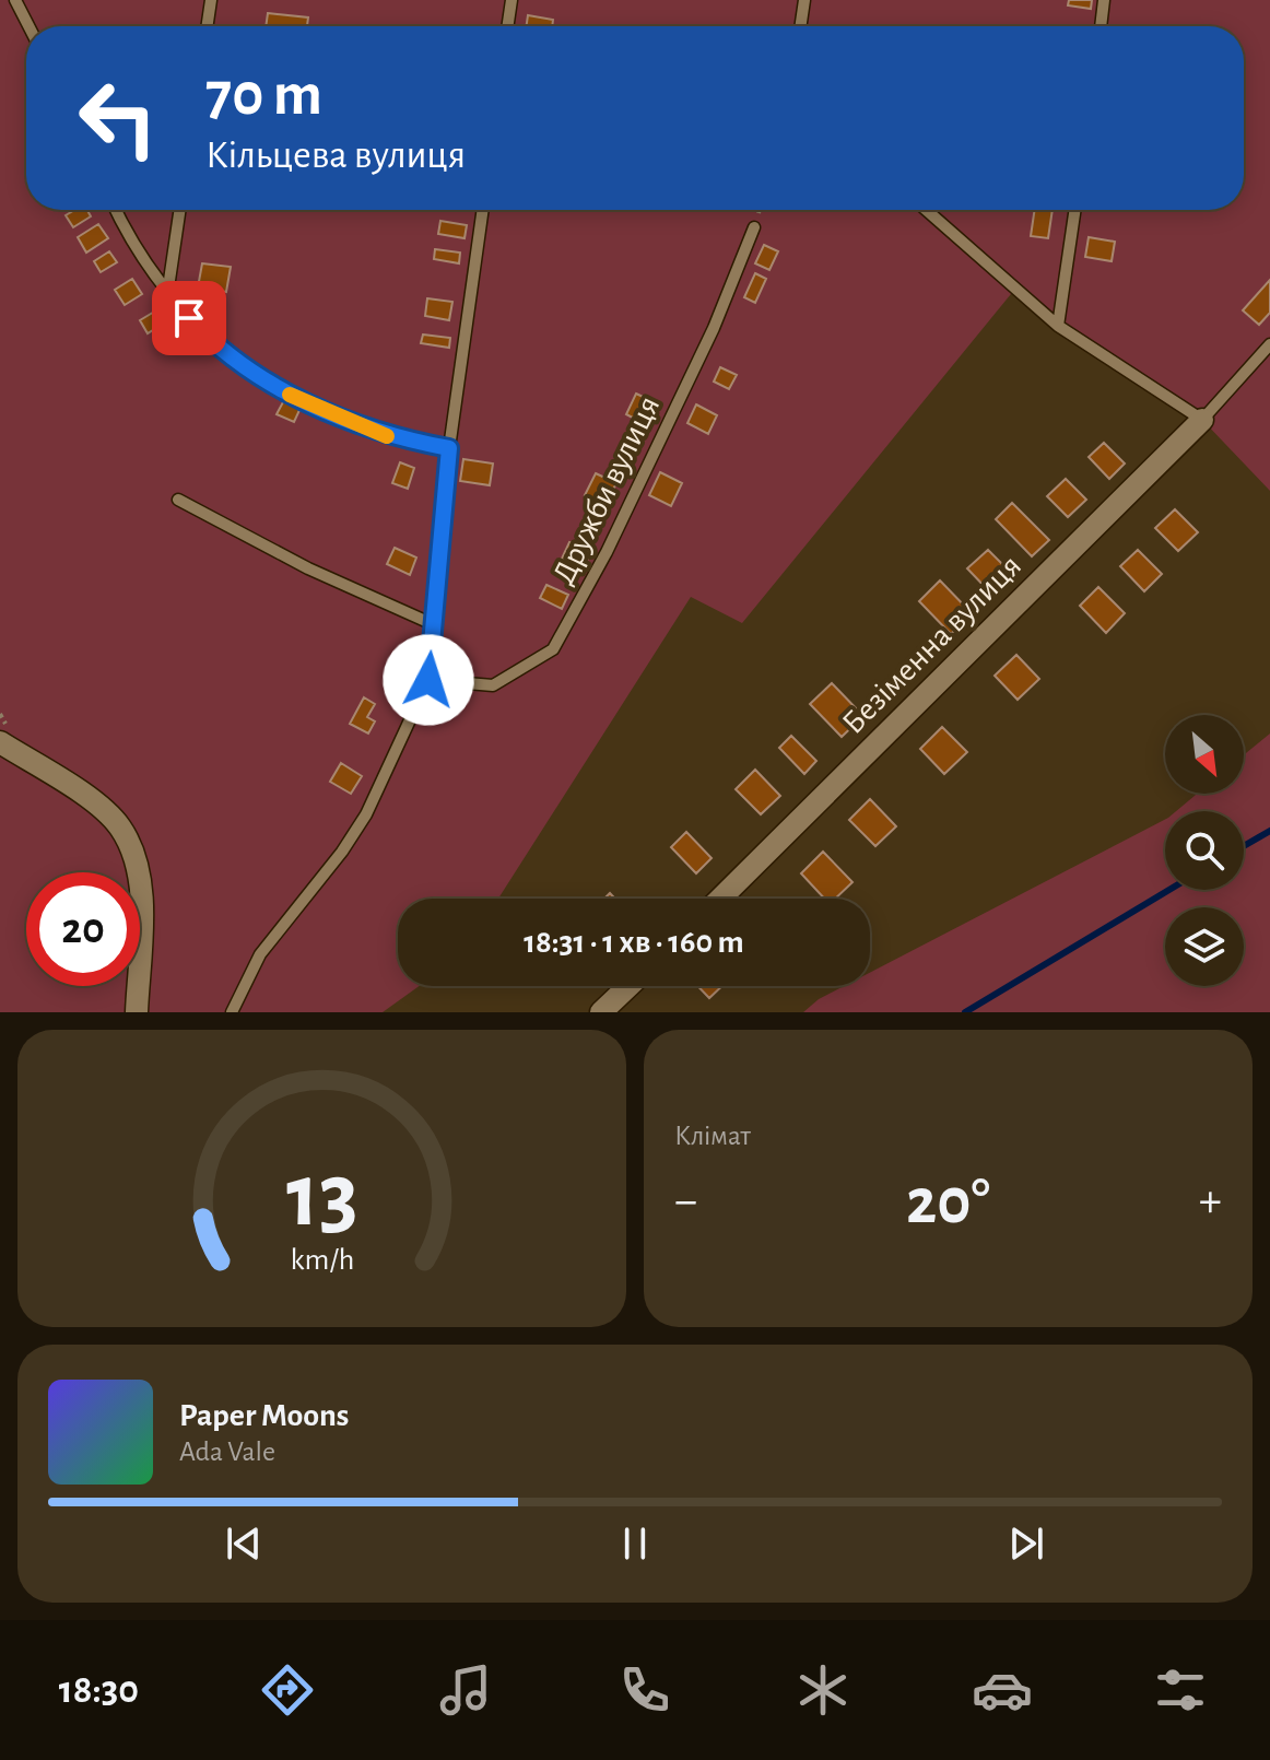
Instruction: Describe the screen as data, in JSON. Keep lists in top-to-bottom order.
{
  "streets": {
    "street": ["Безіменна вулиця"],
    "lane": ["Дружби вулиця"]
  },
  "north": "bottom right",
  "page": {
    "turn": ["70 m", "Кільцева вулиця"],
    "limit": "20",
    "trip": "18:31 · 1 хв · 160 m",
    "tile": "Клімат",
    "heat": ["−", "20°", "+"],
    "song": ["Paper Moons", "Ada Vale"],
    "tabs": "18:30",
    "gauge": ["13", "km/h"]
  }
}
